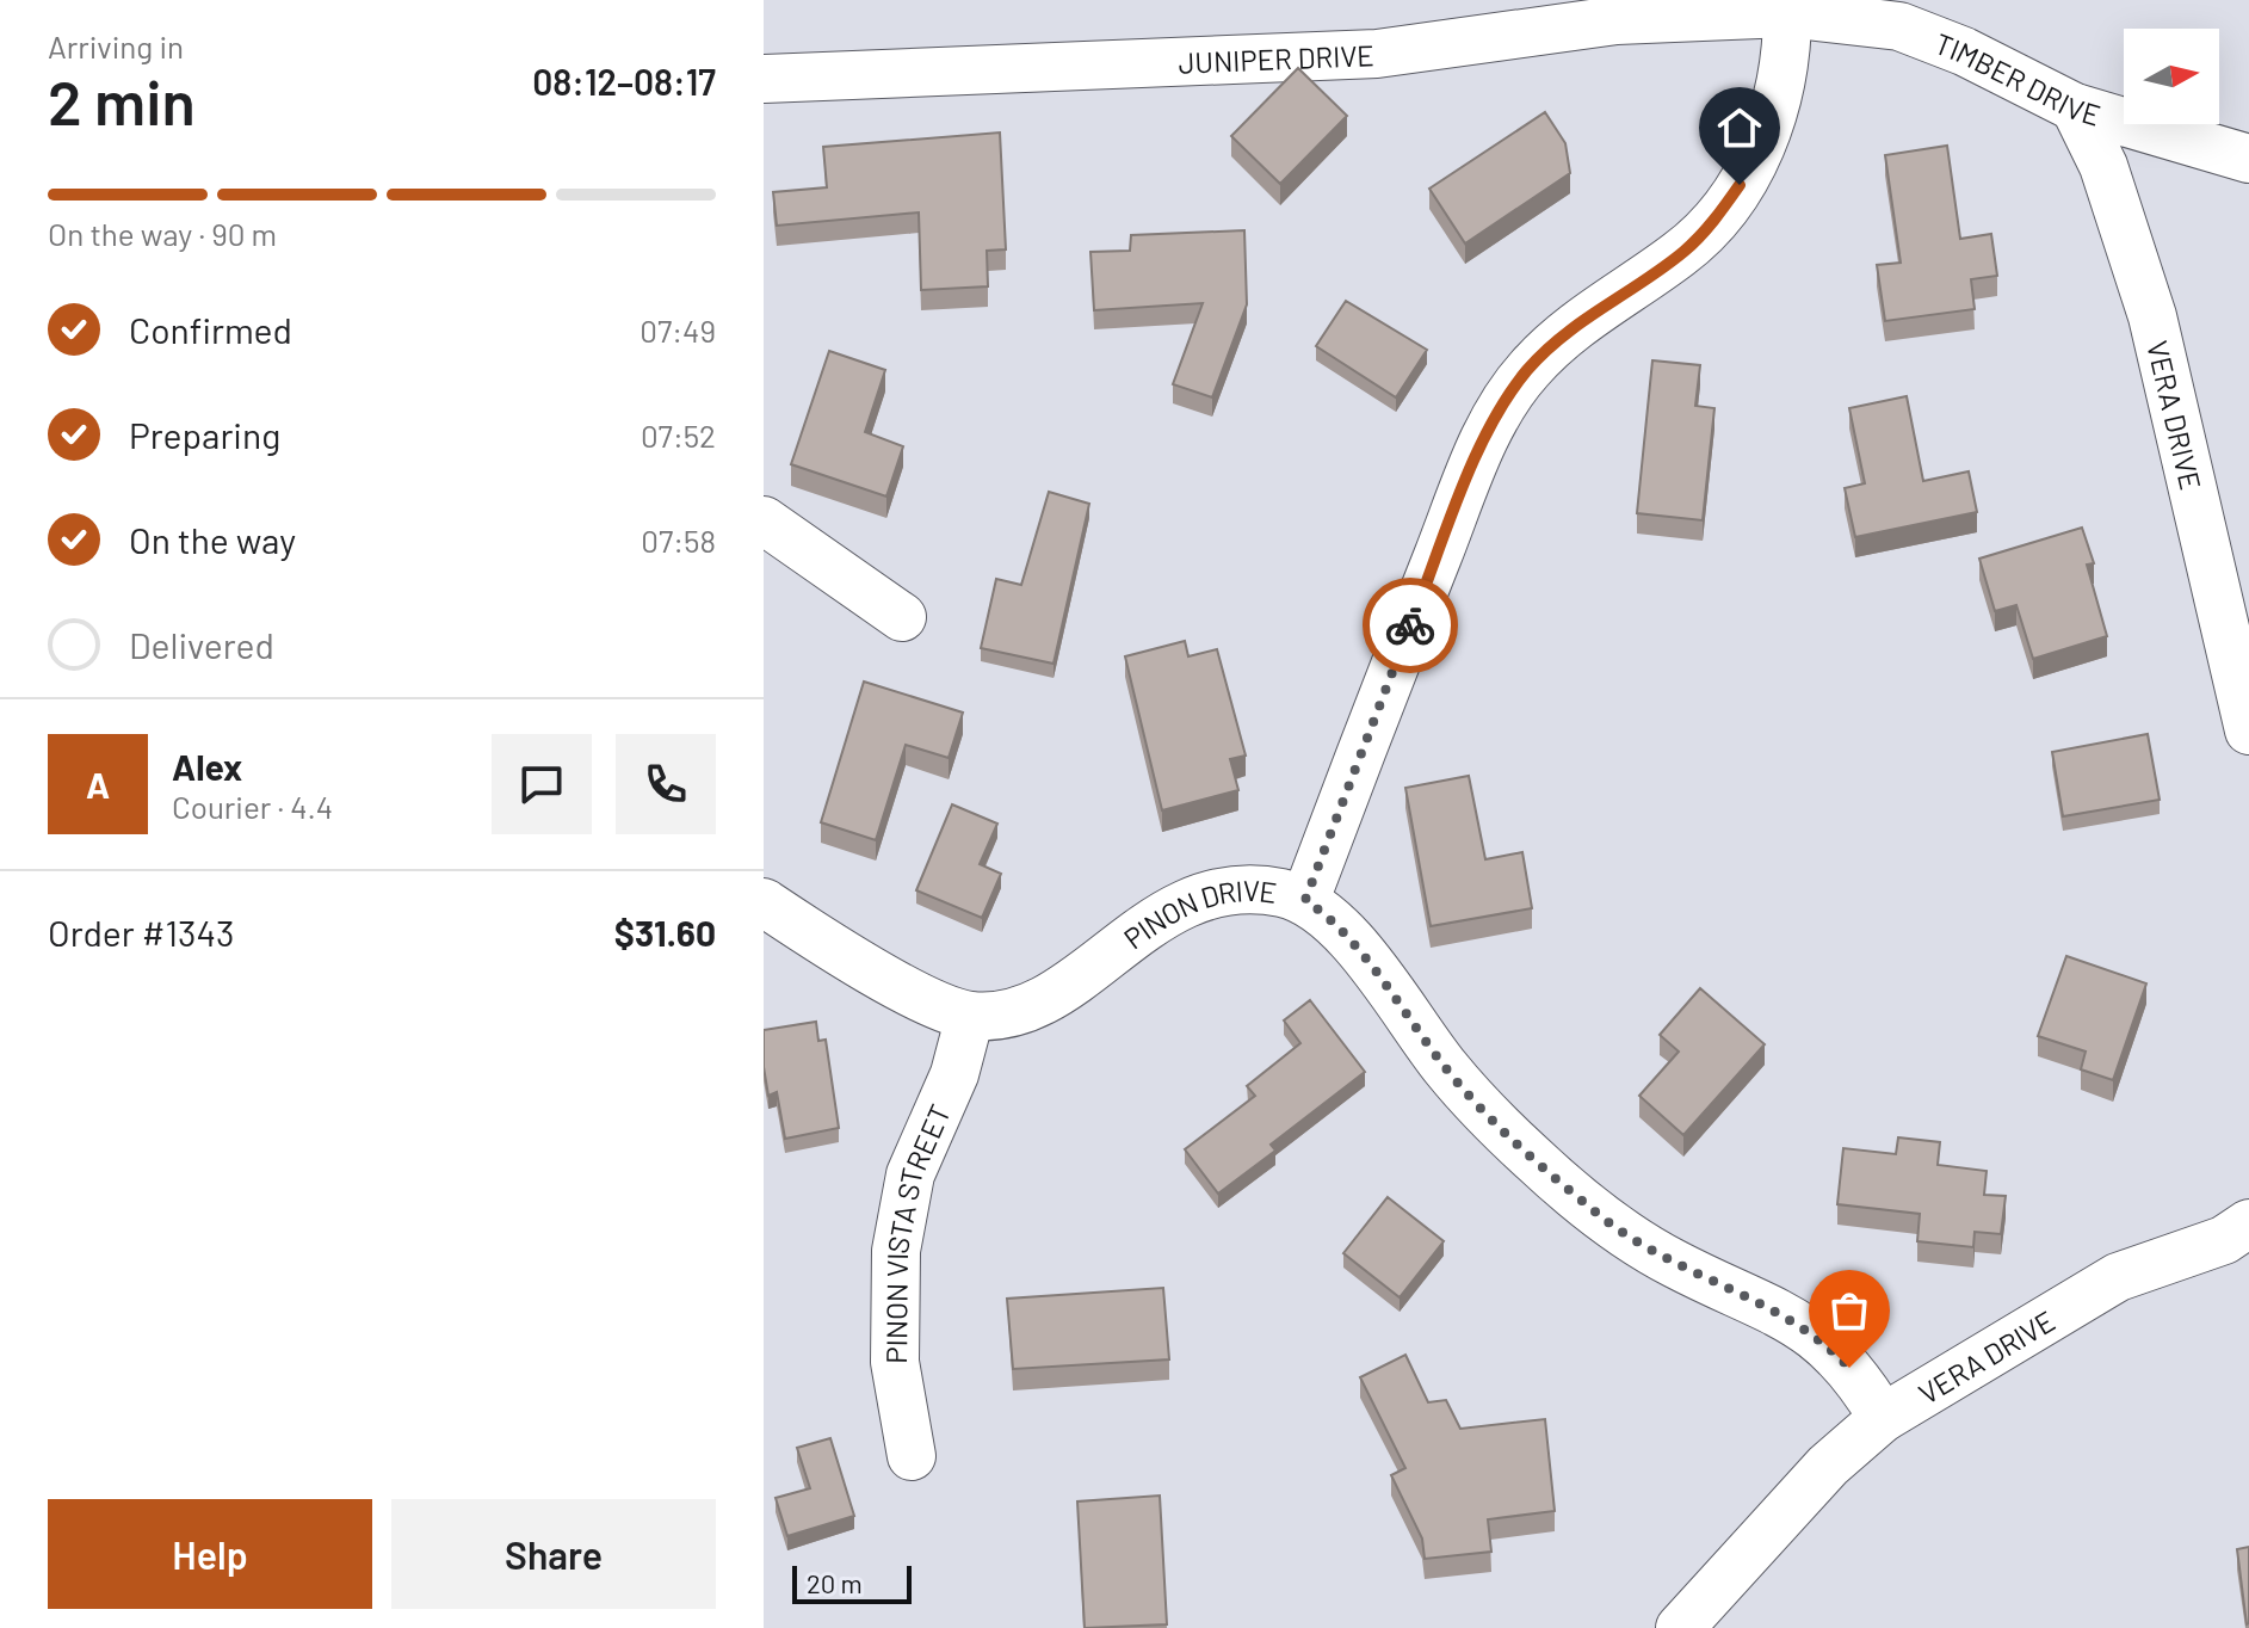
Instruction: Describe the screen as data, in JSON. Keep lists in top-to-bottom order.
{
  "streets": {
    "street": [
      "JUNIPER DRIVE",
      "TIMBER DRIVE",
      "VERA DRIVE",
      "PINON DRIVE",
      "PINON VISTA STREET"
    ]
  },
  "crossings": [
    ["JUNIPER DRIVE", "TIMBER DRIVE"],
    ["TIMBER DRIVE", "VERA DRIVE"],
    ["VERA DRIVE", "PINON DRIVE"],
    ["PINON DRIVE", "PINON VISTA STREET"]
  ],
  "scale_bar": "20 m",
  "north": "right",
  "page": {
    "heading": ["2 min", "Arriving in", "08:12–08:17"],
    "panel": [
      "Alex",
      "Courier · 4.4",
      "Order #1343",
      "$31.60"
    ],
    "bar": "On the way · 90 m",
    "list": [
      ["Confirmed", "07:49"],
      ["Preparing", "07:52"],
      ["On the way", "07:58"],
      "Delivered"
    ],
    "round": "A",
    "buttons": ["Help", "Share"],
    "scale": "20 m"
  }
}
